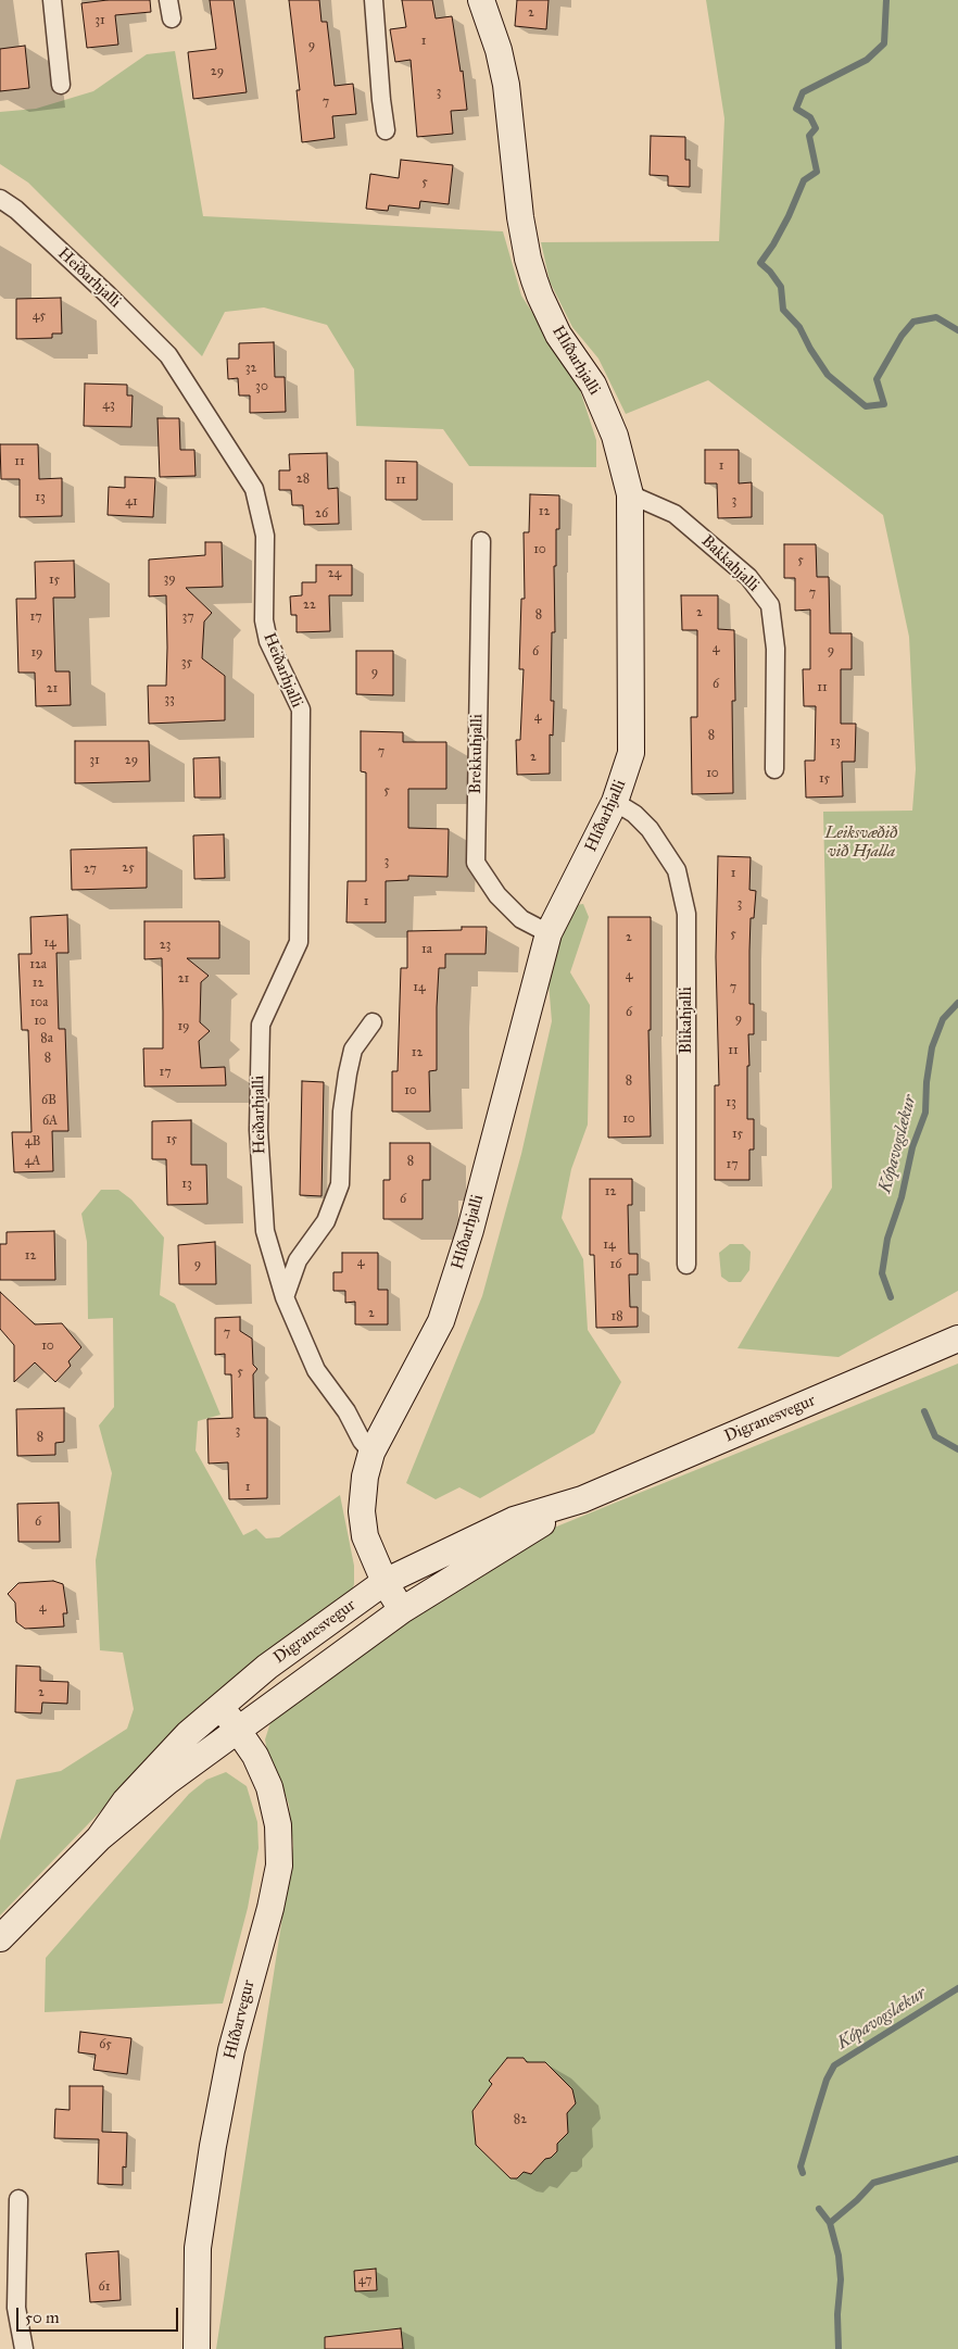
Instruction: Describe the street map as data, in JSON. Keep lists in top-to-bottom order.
{
  "streets": {
    "street": [
      "Heiðarhjalli",
      "Hlíðarhjalli",
      "Bakkahjalli",
      "Brekkuhjalli",
      "Blikahjalli",
      "Digranesvegur",
      "Hlíðarvegur"
    ]
  },
  "crossings": [
    ["Heiðarhjalli", "Hlíðarhjalli"],
    ["Hlíðarhjalli", "Bakkahjalli"],
    ["Hlíðarhjalli", "Brekkuhjalli"],
    ["Hlíðarhjalli", "Blikahjalli"],
    ["Hlíðarhjalli", "Digranesvegur"],
    ["Digranesvegur", "Hlíðarvegur"]
  ],
  "water": ["Kópavogslækur"],
  "parks": ["Leiksvæðið við Hjalla"],
  "house_numbers": [
    "2",
    "31",
    "1",
    "9",
    "29",
    "3",
    "7",
    "5",
    "45",
    "32",
    "30",
    "43",
    "11",
    "1",
    "28",
    "11",
    "13",
    "3",
    "41",
    "12",
    "26",
    "10",
    "5",
    "24",
    "39",
    "15",
    "7",
    "22",
    "2",
    "8",
    "17",
    "37",
    "4",
    "9",
    "6",
    "19",
    "35",
    "9",
    "6",
    "11",
    "21",
    "33",
    "4",
    "8",
    "13",
    "7",
    "2",
    "31",
    "29",
    "10",
    "15",
    "5",
    "3",
    "25",
    "27",
    "1",
    "1",
    "3",
    "5",
    "2",
    "14",
    "23",
    "1a",
    "12a",
    "4",
    "21",
    "12",
    "14",
    "7",
    "10a",
    "6",
    "9",
    "10",
    "19",
    "8a",
    "11",
    "12",
    "8",
    "17",
    "8",
    "10",
    "6B",
    "13",
    "10",
    "6A",
    "15",
    "15",
    "4B",
    "4A",
    "8",
    "17",
    "13",
    "12",
    "6",
    "14",
    "12",
    "4",
    "9",
    "16",
    "2",
    "18",
    "7",
    "10",
    "5",
    "3",
    "8",
    "1",
    "6",
    "4",
    "2",
    "65",
    "82",
    "47",
    "61"
  ],
  "scale_bar": "50 m"
}
